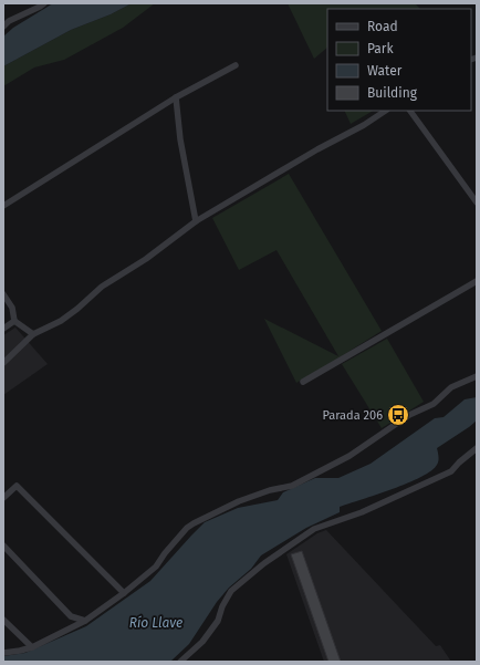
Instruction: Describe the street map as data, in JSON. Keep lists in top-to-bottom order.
{
  "water": ["Río Llave"],
  "places": {
    "bus stop": ["Parada 206"]
  },
  "legend": [
    "Road",
    "Park",
    "Water",
    "Building"
  ]
}
